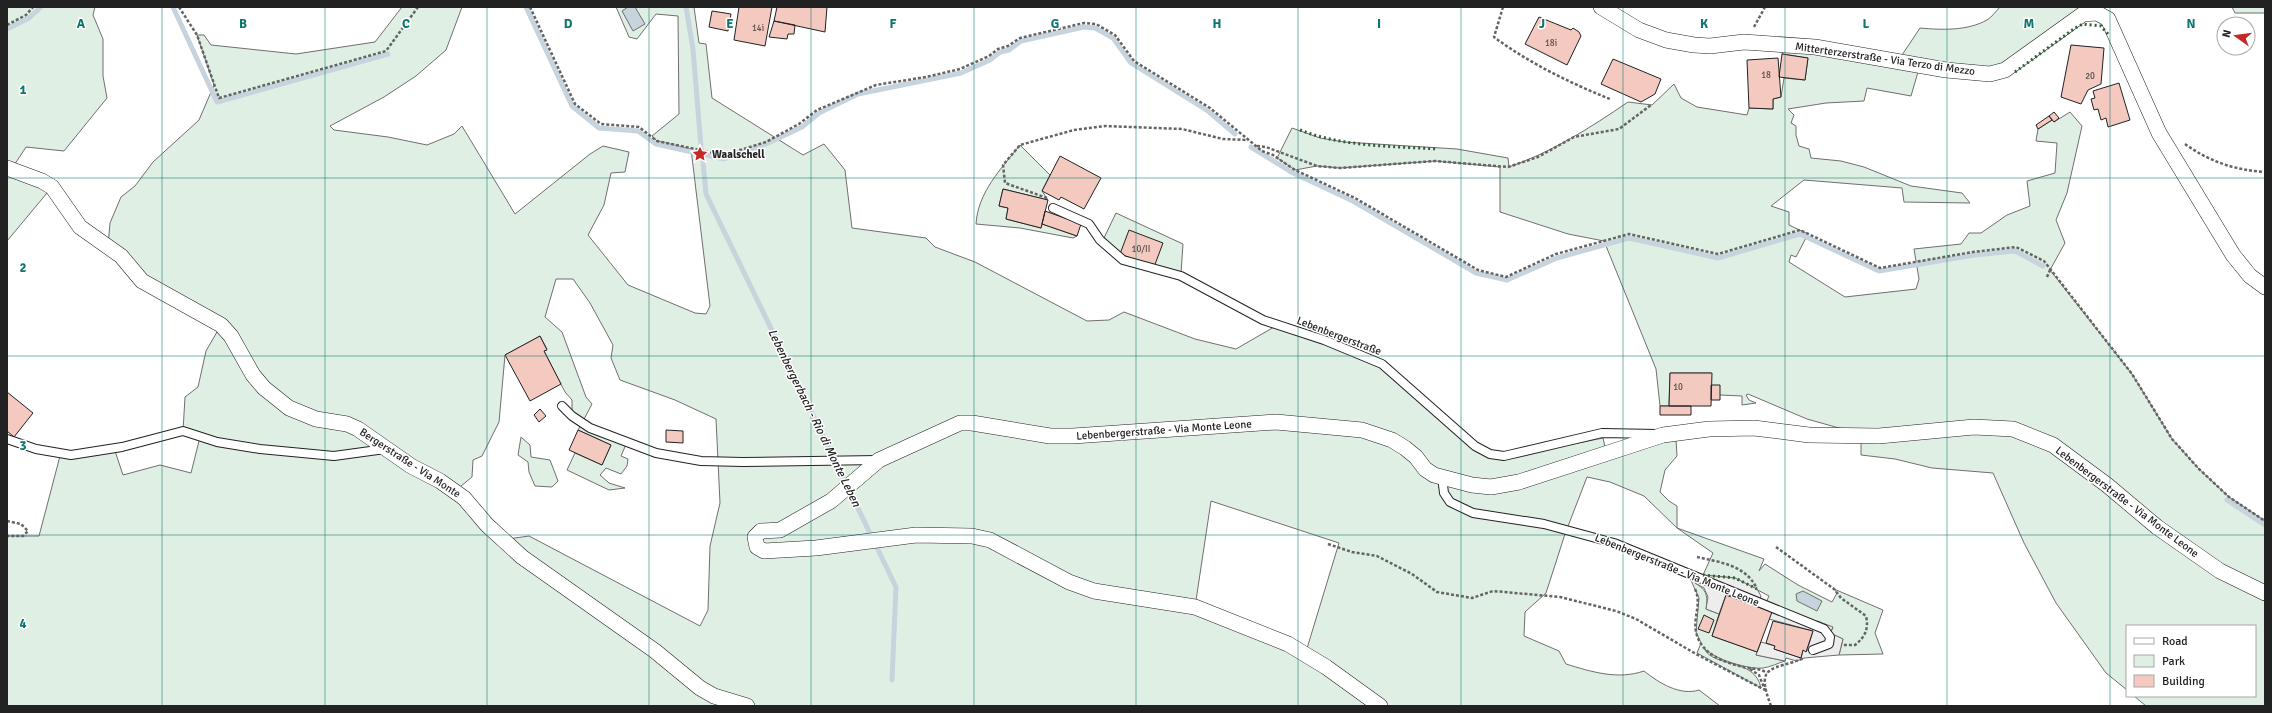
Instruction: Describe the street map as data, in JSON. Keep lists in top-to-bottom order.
{
  "streets": {
    "street": ["Mitterterzerstraße - Via Terzo di Mezzo", "Lebenbergerstraße - Via Monte Leone", "Bergerstraße - Via Monte"],
    "lane": ["Lebenbergerstraße"]
  },
  "crossings": [
    ["Lebenbergerstraße", "Lebenbergerstraße - Via Monte Leone"]
  ],
  "water": ["Lebenbergerbach - Rio di Monte Leben"],
  "places": {
    "place": ["Waalschell"]
  },
  "house_numbers": [
    "14i",
    "18i",
    "18",
    "20",
    "10/II",
    "10"
  ],
  "legend": ["Road", "Park", "Building"],
  "north": "left",
  "grid": {
    "columns": [
      "A",
      "B",
      "C",
      "D",
      "E",
      "F",
      "G",
      "H",
      "I",
      "J",
      "K",
      "L",
      "M",
      "N"
    ],
    "rows": [
      "1",
      "2",
      "3",
      "4"
    ]
  }
}
